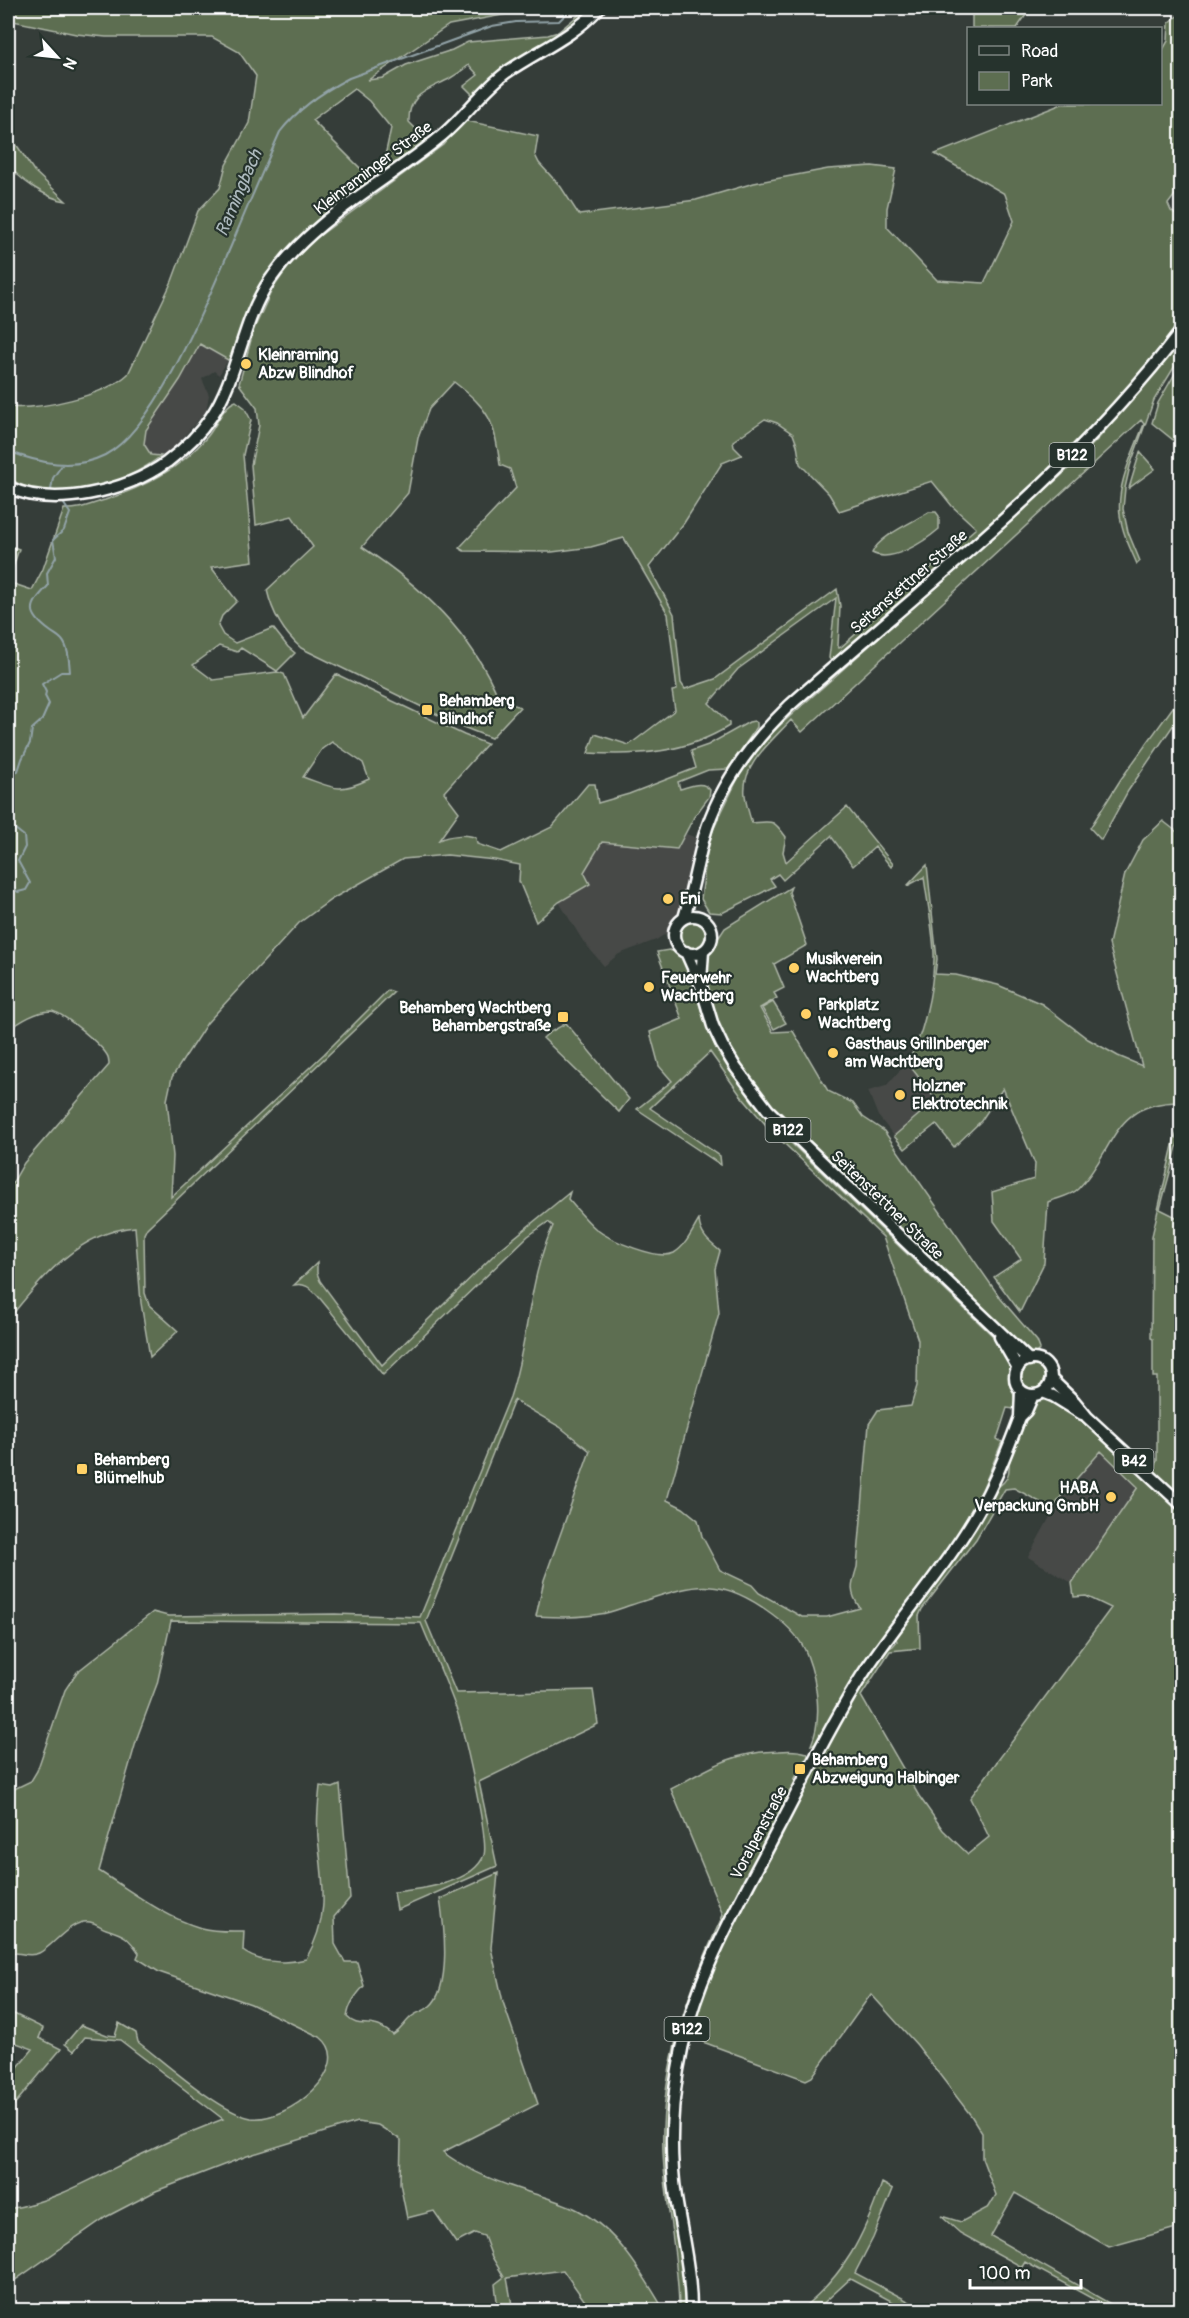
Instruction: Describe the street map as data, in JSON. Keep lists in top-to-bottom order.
{
  "streets": {
    "main road": [
      "Kleinraminger Straße",
      "B122",
      "Seitenstettner Straße",
      "B42",
      "Voralpenstraße"
    ]
  },
  "crossings": [
    ["B122", "Seitenstettner Straße"],
    ["B122", "B42"],
    ["B122", "Voralpenstraße"],
    ["Seitenstettner Straße", "B42"],
    ["Seitenstettner Straße", "Voralpenstraße"],
    ["B42", "Voralpenstraße"]
  ],
  "water": ["Ramingbach"],
  "places": {
    "other": [
      "Kleinraming Abzw Blindhof",
      "Eni",
      "Musikverein Wachtberg",
      "Feuerwehr Wachtberg",
      "Parkplatz Wachtberg",
      "Gasthaus Grillnberger am Wachtberg",
      "Holzner Elektrotechnik",
      "HABA Verpackung GmbH"
    ],
    "transit": [
      "Behamberg Blindhof",
      "Behamberg Wachtberg Behambergstraße",
      "Behamberg Blümelhub",
      "Behamberg Abzweigung Halbinger"
    ]
  },
  "legend": ["Road", "Park"],
  "scale_bar": "100 m",
  "north": "bottom right"
}
